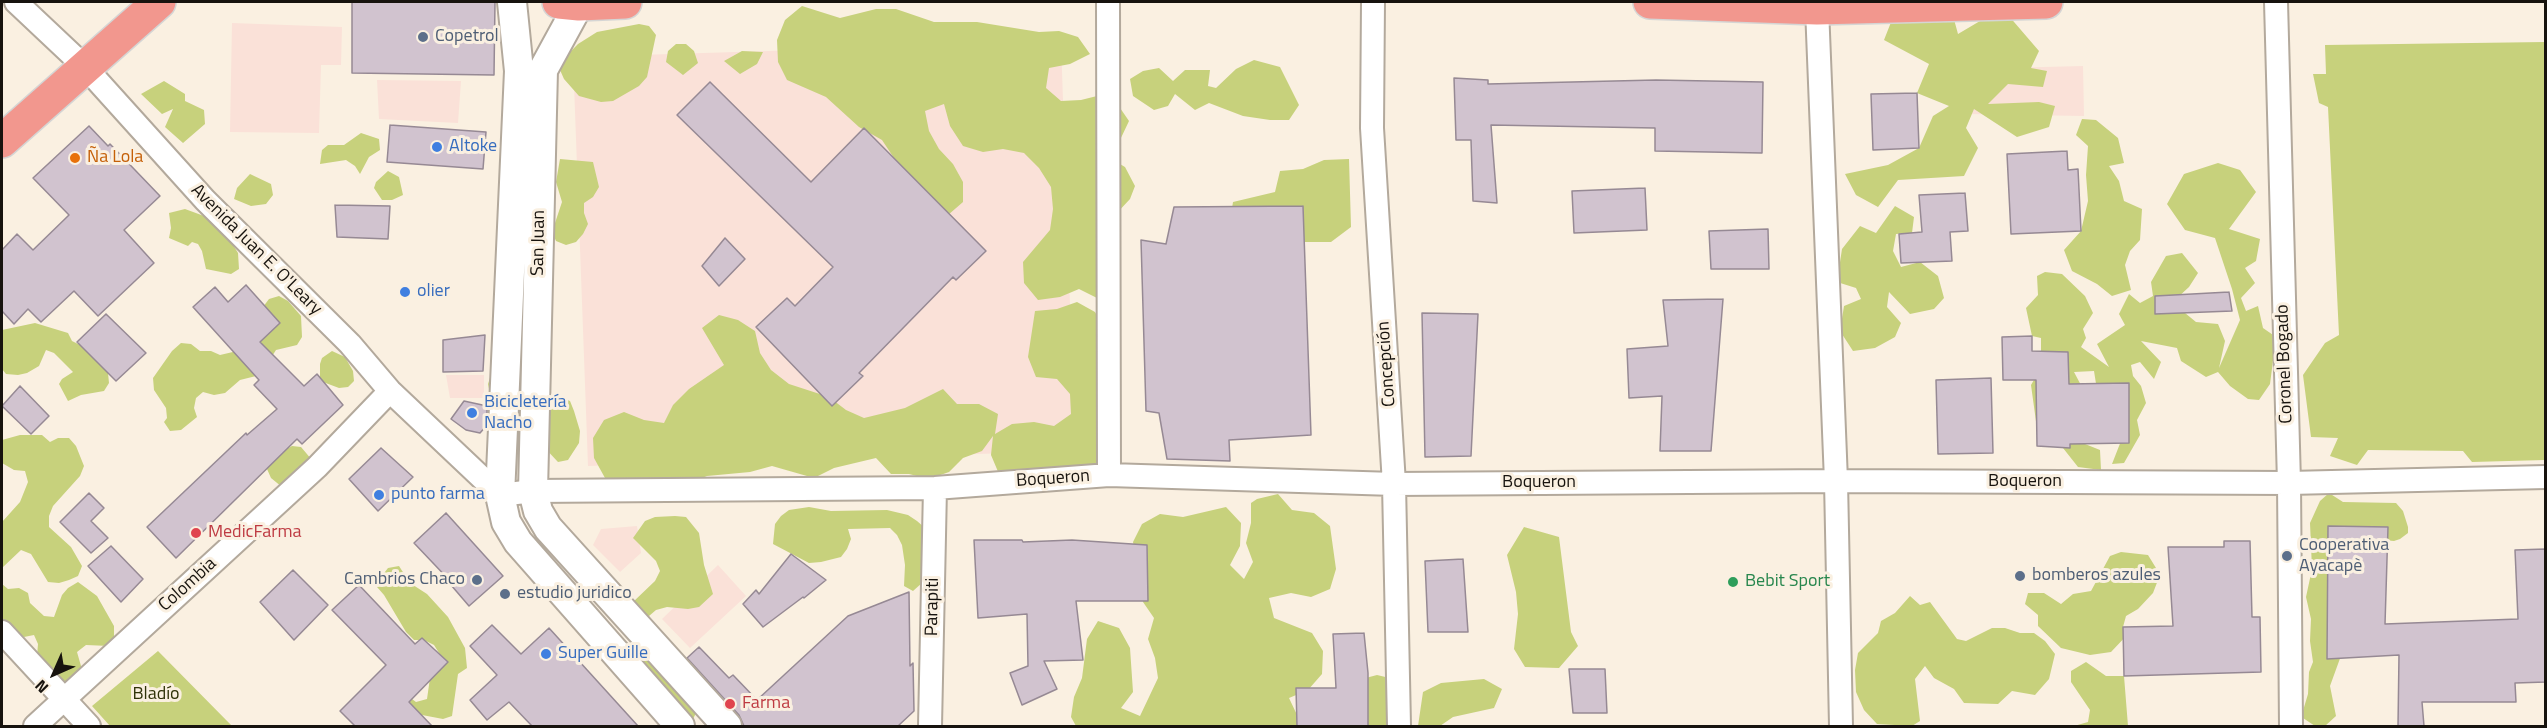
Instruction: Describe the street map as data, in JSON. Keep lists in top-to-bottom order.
{
  "streets": {
    "street": [
      "San Juan",
      "Avenida Juan E. O'Leary",
      "Concepción",
      "Coronel Bogado",
      "Boqueron",
      "Colombia",
      "Parapiti"
    ]
  },
  "crossings": [
    ["San Juan", "Avenida Juan E. O'Leary"],
    ["San Juan", "Boqueron"],
    ["Avenida Juan E. O'Leary", "Boqueron"],
    ["Avenida Juan E. O'Leary", "Colombia"],
    ["Concepción", "Boqueron"],
    ["Coronel Bogado", "Boqueron"],
    ["Boqueron", "Parapiti"]
  ],
  "parks": ["Bladío"],
  "places": [
    "Copetrol",
    "Altoke",
    "Ña Lola",
    "olier",
    "Bicicletería Nacho",
    "punto farma",
    "MedicFarma",
    "Cooperativa Ayacapè",
    "bomberos azules",
    "Cambrios Chaco",
    "Bebit Sport",
    "estudio juridico",
    "Super Guille",
    "Farma"
  ],
  "north": "bottom left"
}
